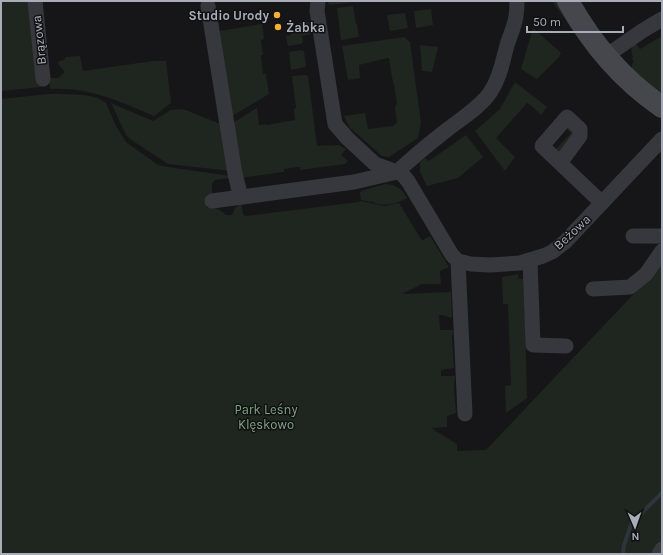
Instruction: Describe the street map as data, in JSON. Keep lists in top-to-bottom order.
{
  "streets": {
    "street": ["Brązowa", "Beżowa"]
  },
  "parks": ["Park Leśny Klęskowo"],
  "places": ["Studio Urody", "Żabka"],
  "scale_bar": "50 m",
  "north": "bottom"
}
